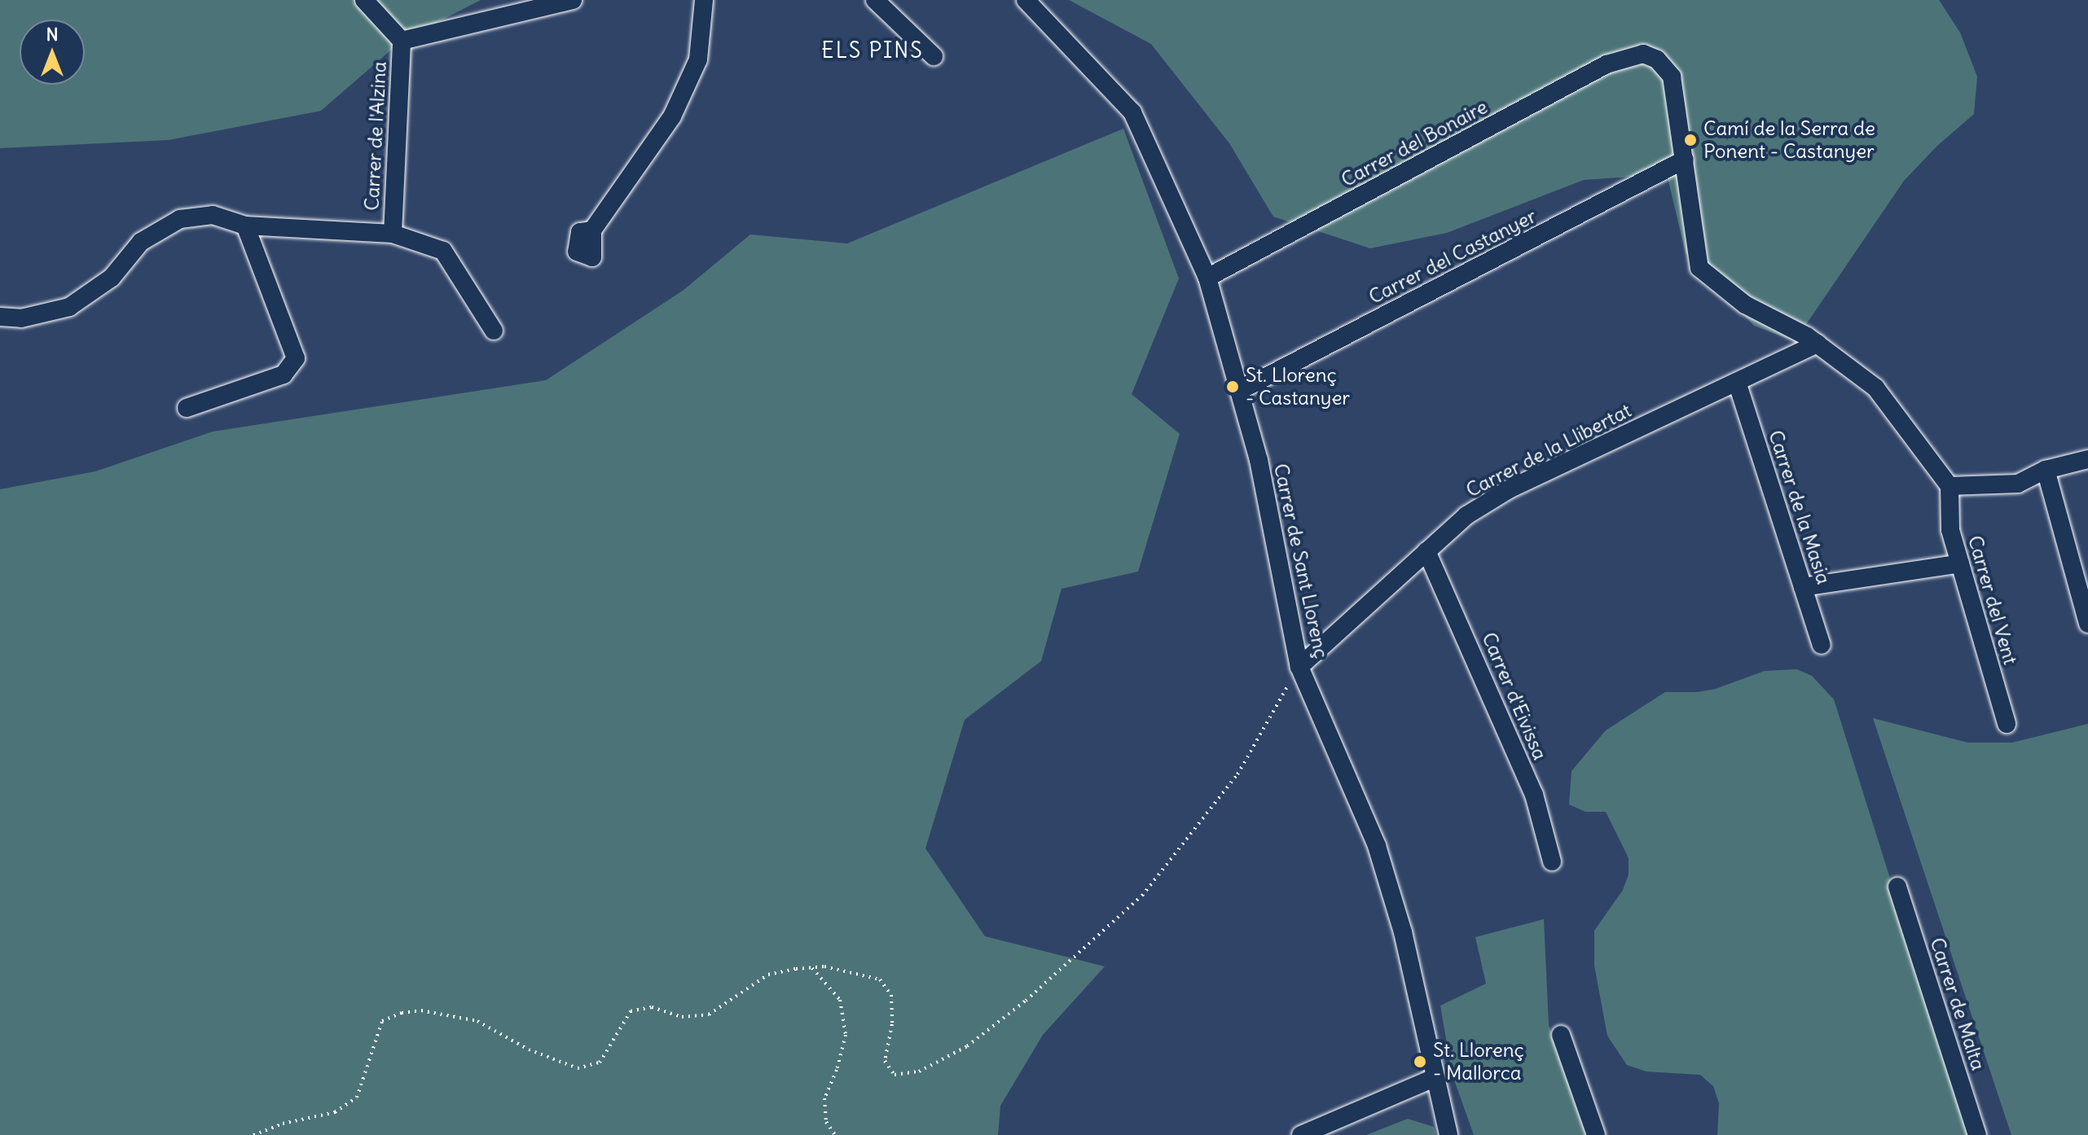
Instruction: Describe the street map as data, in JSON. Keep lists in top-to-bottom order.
{
  "streets": {
    "street": [
      "Carrer de l'Alzina",
      "Carrer del Bonaire",
      "Carrer del Castanyer",
      "Carrer de la Llibertat",
      "Carrer de la Masia",
      "Carrer de Sant Llorenç",
      "Carrer del Vent",
      "Carrer d'Eivissa",
      "Carrer de Malta"
    ]
  },
  "crossings": [
    ["Carrer del Bonaire", "Carrer del Castanyer"],
    ["Carrer del Bonaire", "Carrer de Sant Llorenç"],
    ["Carrer del Castanyer", "Carrer de Sant Llorenç"],
    ["Carrer de la Llibertat", "Carrer de la Masia"],
    ["Carrer de la Llibertat", "Carrer de Sant Llorenç"],
    ["Carrer de la Llibertat", "Carrer d'Eivissa"]
  ],
  "districts": ["ELS PINS"],
  "places": ["Camí de la Serra de Ponent - Castanyer", "St. Llorenç - Castanyer", "St. Llorenç - Mallorca"],
  "north": "top"
}
